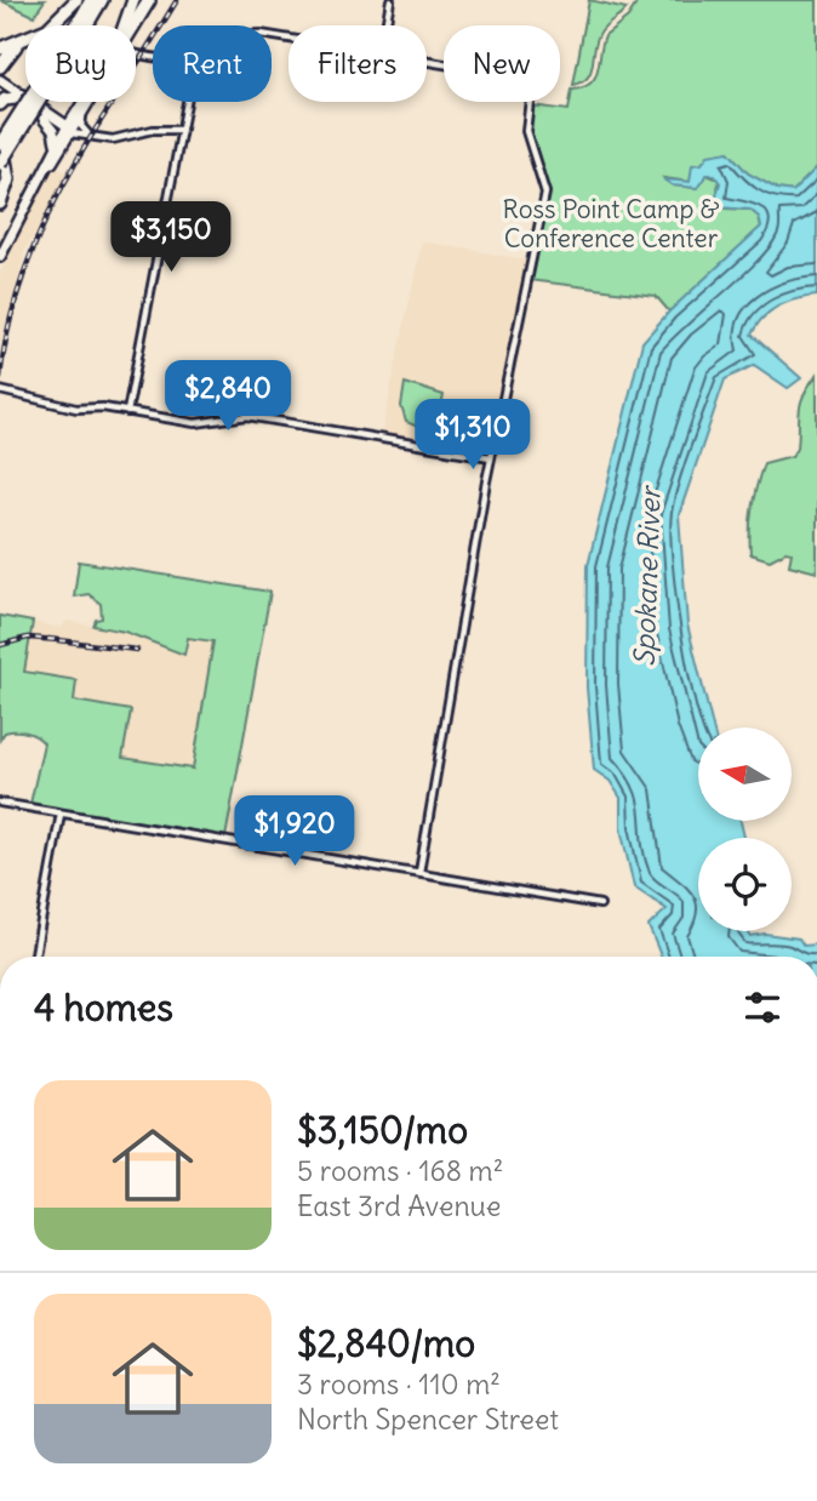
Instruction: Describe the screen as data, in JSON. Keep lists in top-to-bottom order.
{
  "water": ["Spokane River"],
  "parks": ["Ross Point Camp & Conference Center"],
  "north": "left",
  "page": {
    "chip": [
      "Buy",
      "Rent",
      "Filters",
      "New"
    ],
    "price": [
      "$3,150",
      "$2,840",
      "$1,310",
      "$1,920"
    ],
    "heading": "4 homes",
    "list": [
      {
        "name": "$3,150/mo",
        "note": "5 rooms · 168 m² · East 3rd Avenue"
      },
      {
        "name": "$2,840/mo",
        "note": "3 rooms · 110 m² · North Spencer Street"
      }
    ]
  }
}
